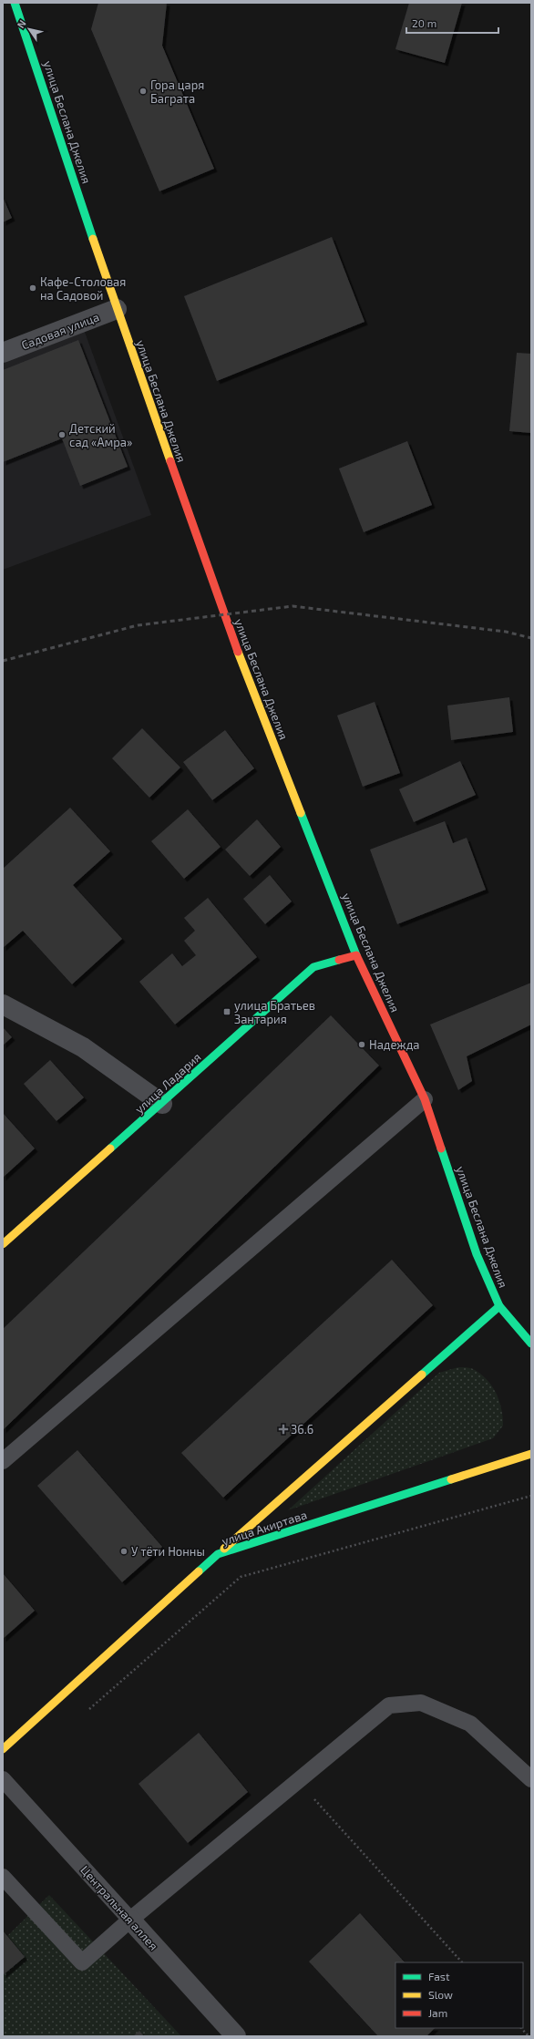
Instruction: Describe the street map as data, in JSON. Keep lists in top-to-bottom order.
{
  "streets": {
    "main road": ["улица Беслана Джелия", "улица Ладария", "улица Акиртава"],
    "street": ["Садовая улица", "Центральная аллея"]
  },
  "crossings": [
    ["улица Беслана Джелия", "Садовая улица"],
    ["улица Беслана Джелия", "улица Ладария"]
  ],
  "places": {
    "other": [
      "Гора царя Баграта",
      "Кафе-Столовая на Садовой",
      "Детский сад «Амра»",
      "Надежда",
      "У тёти Нонны"
    ],
    "transit": ["улица Братьев Зантария"],
    "health": ["36.6"]
  },
  "legend": ["Fast", "Slow", "Jam"],
  "scale_bar": "20 m",
  "north": "top left"
}
